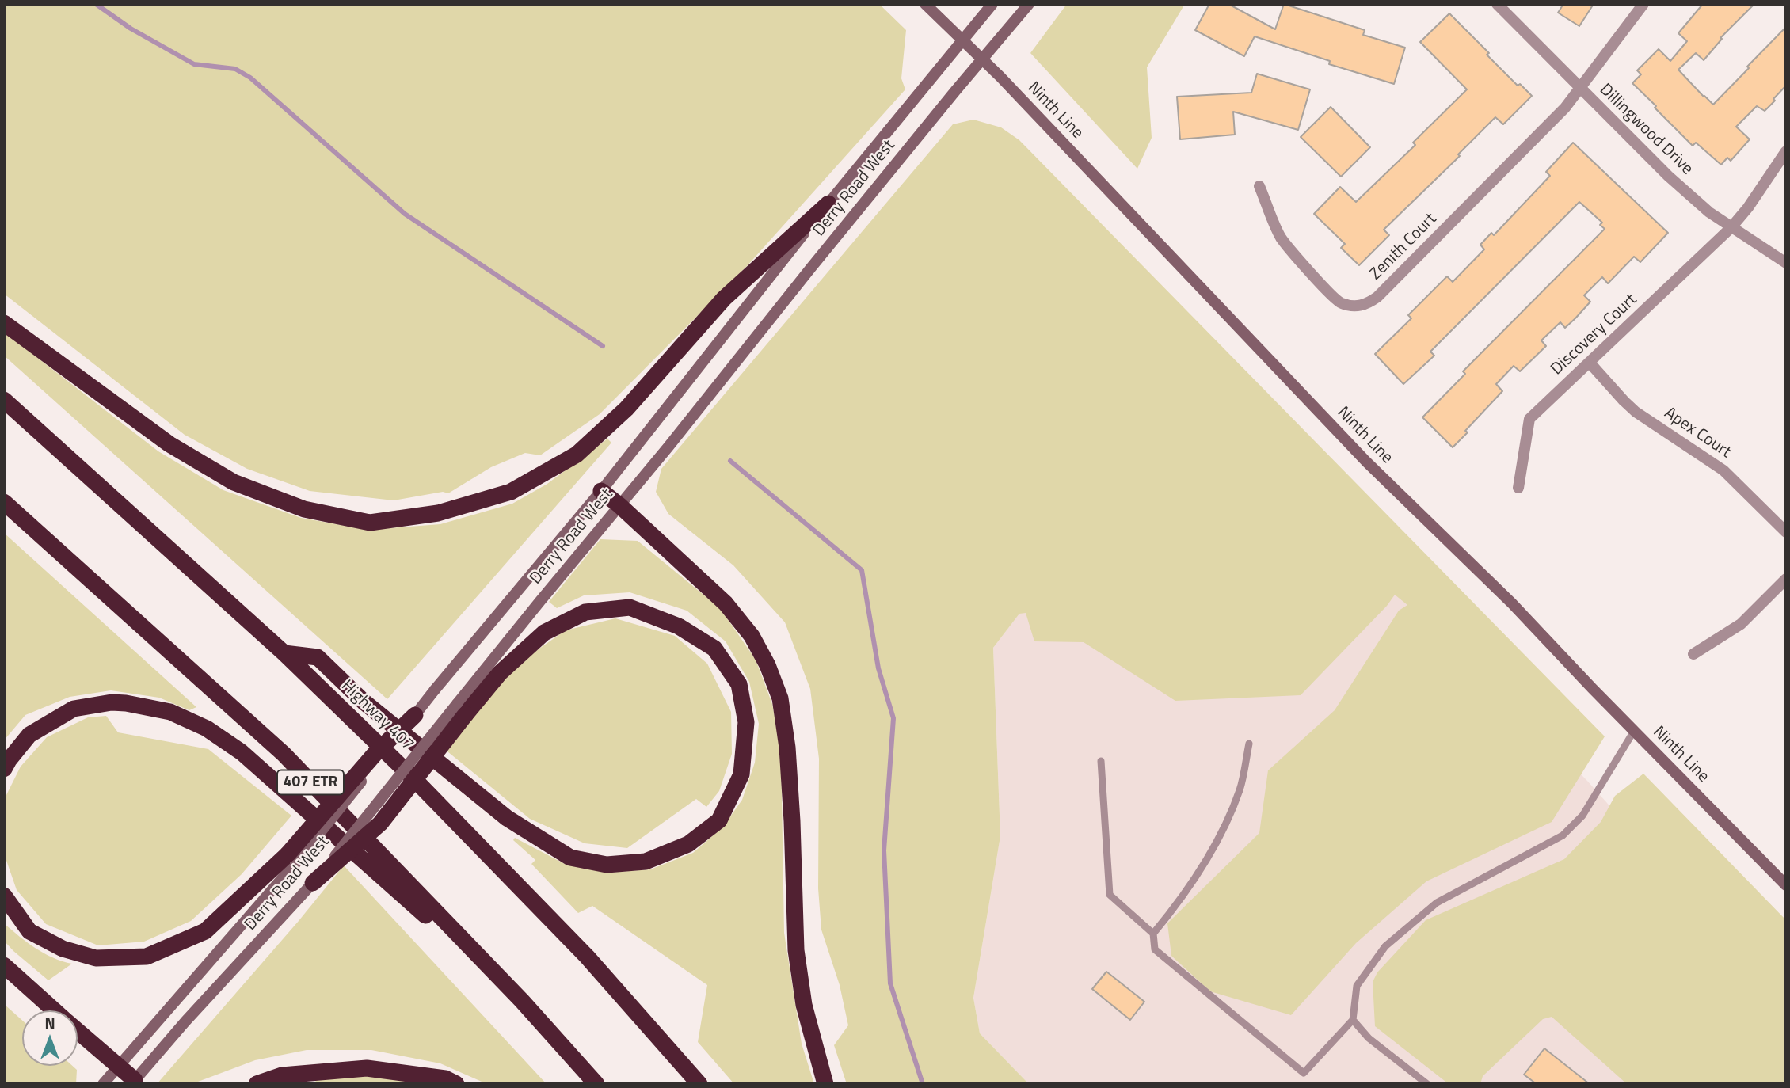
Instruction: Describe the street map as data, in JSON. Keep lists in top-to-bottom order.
{
  "streets": {
    "highway": ["Highway 407", "407 ETR"],
    "main road": ["Ninth Line", "Derry Road West"],
    "street": [
      "Dillingwood Drive",
      "Zenith Court",
      "Discovery Court",
      "Apex Court"
    ]
  },
  "crossings": [
    ["Ninth Line", "Derry Road West"],
    ["Dillingwood Drive", "Zenith Court"],
    ["Dillingwood Drive", "Discovery Court"],
    ["Discovery Court", "Apex Court"]
  ],
  "north": "top"
}
